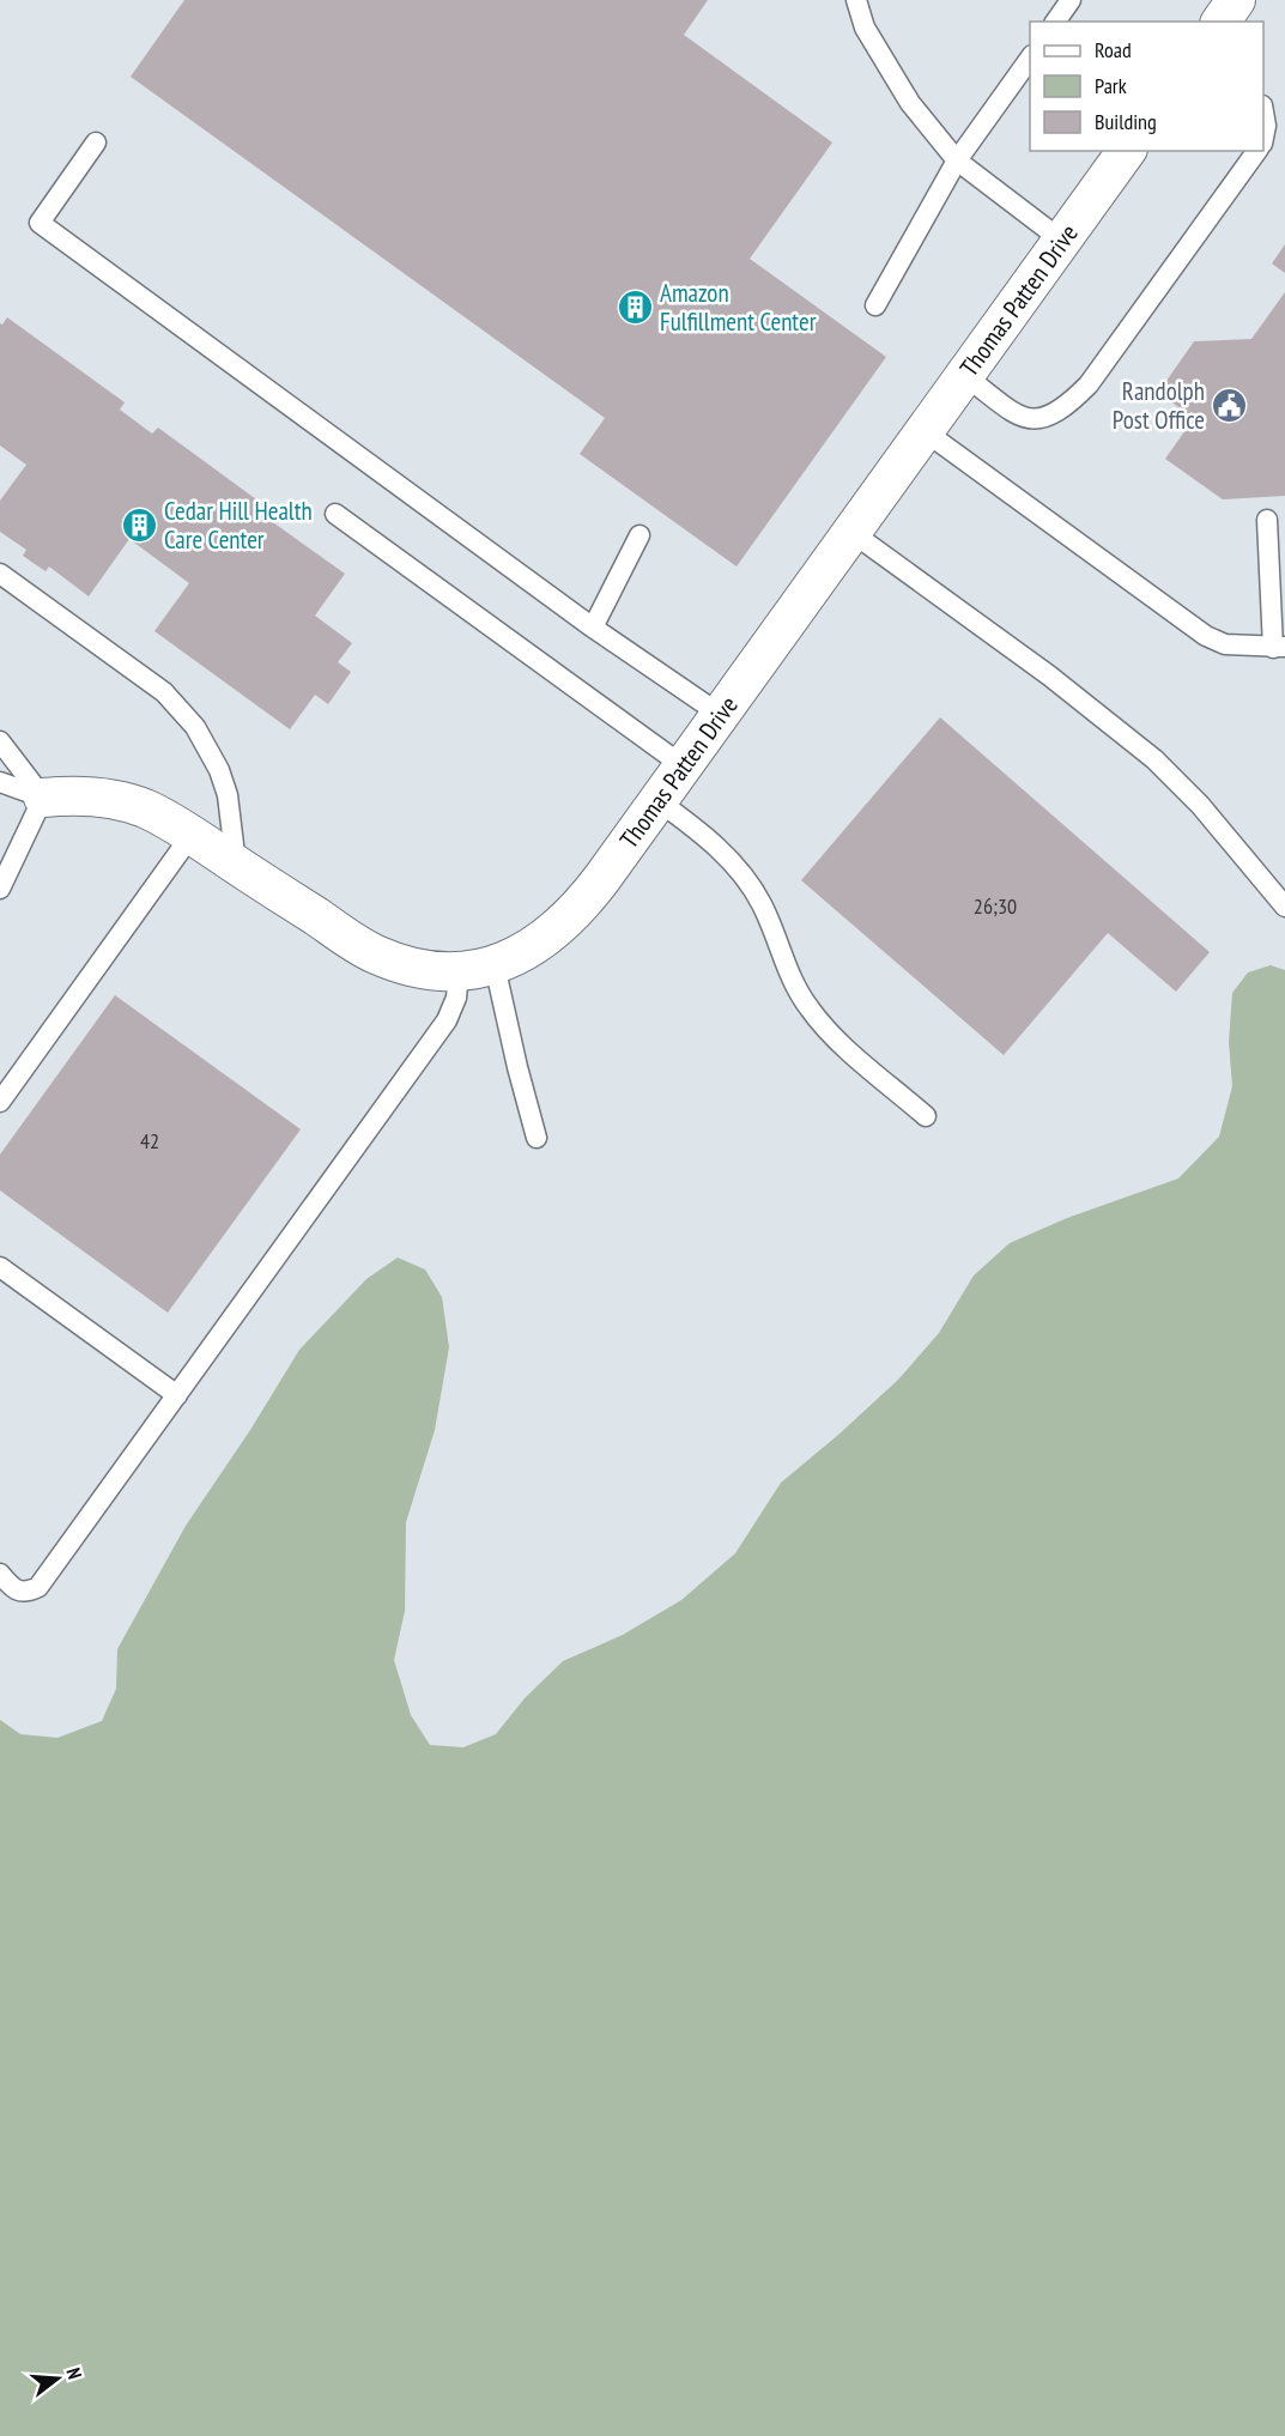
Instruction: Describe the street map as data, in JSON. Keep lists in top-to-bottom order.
{
  "streets": {
    "street": ["Thomas Patten Drive"]
  },
  "places": {
    "building": ["Amazon Fulfillment Center", "Cedar Hill Health Care Center"],
    "public building": ["Randolph Post Office"]
  },
  "house_numbers": ["26;30", "42"],
  "legend": ["Road", "Park", "Building"],
  "north": "right"
}
